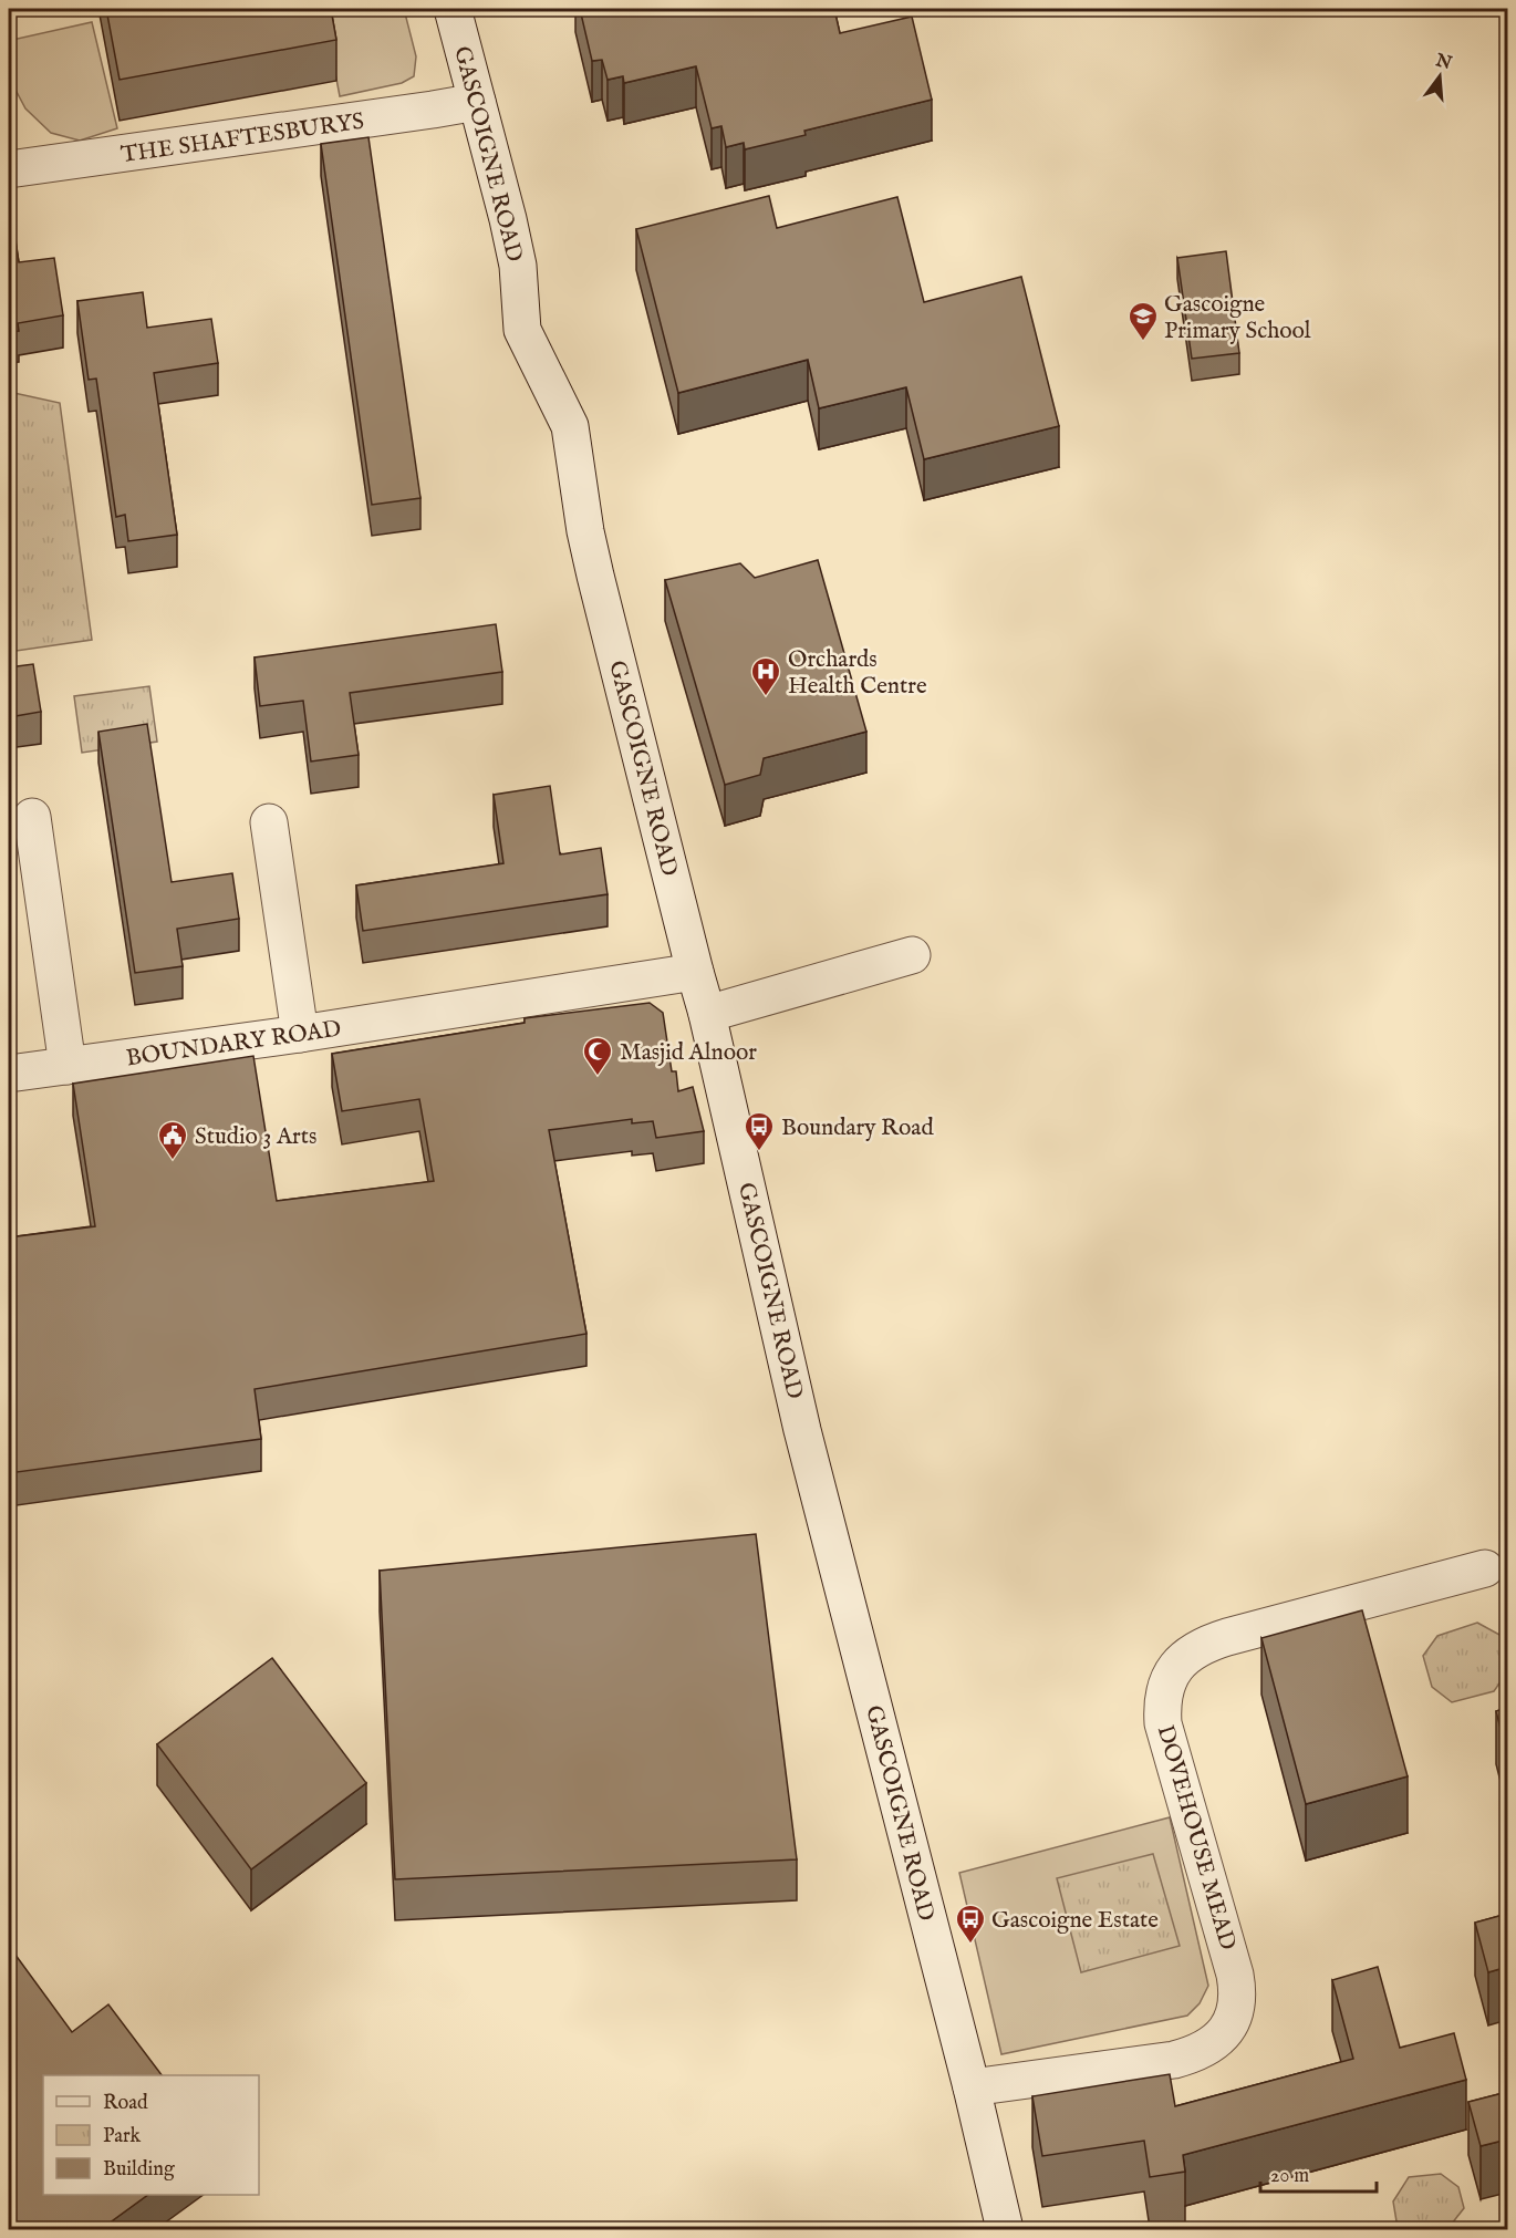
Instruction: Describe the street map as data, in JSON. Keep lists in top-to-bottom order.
{
  "streets": {
    "street": [
      "THE SHAFTESBURYS",
      "GASCOIGNE ROAD",
      "BOUNDARY ROAD",
      "DOVEHOUSE MEAD"
    ]
  },
  "crossings": [
    ["THE SHAFTESBURYS", "GASCOIGNE ROAD"],
    ["GASCOIGNE ROAD", "BOUNDARY ROAD"],
    ["GASCOIGNE ROAD", "DOVEHOUSE MEAD"]
  ],
  "places": {
    "school or university": ["Gascoigne Primary School"],
    "hospital": ["Orchards Health Centre"],
    "mosque": ["Masjid Alnoor"],
    "bus stop": ["Boundary Road", "Gascoigne Estate"],
    "public building": ["Studio 3 Arts"]
  },
  "legend": ["Road", "Park", "Building"],
  "scale_bar": "20 m",
  "north": "top"
}
